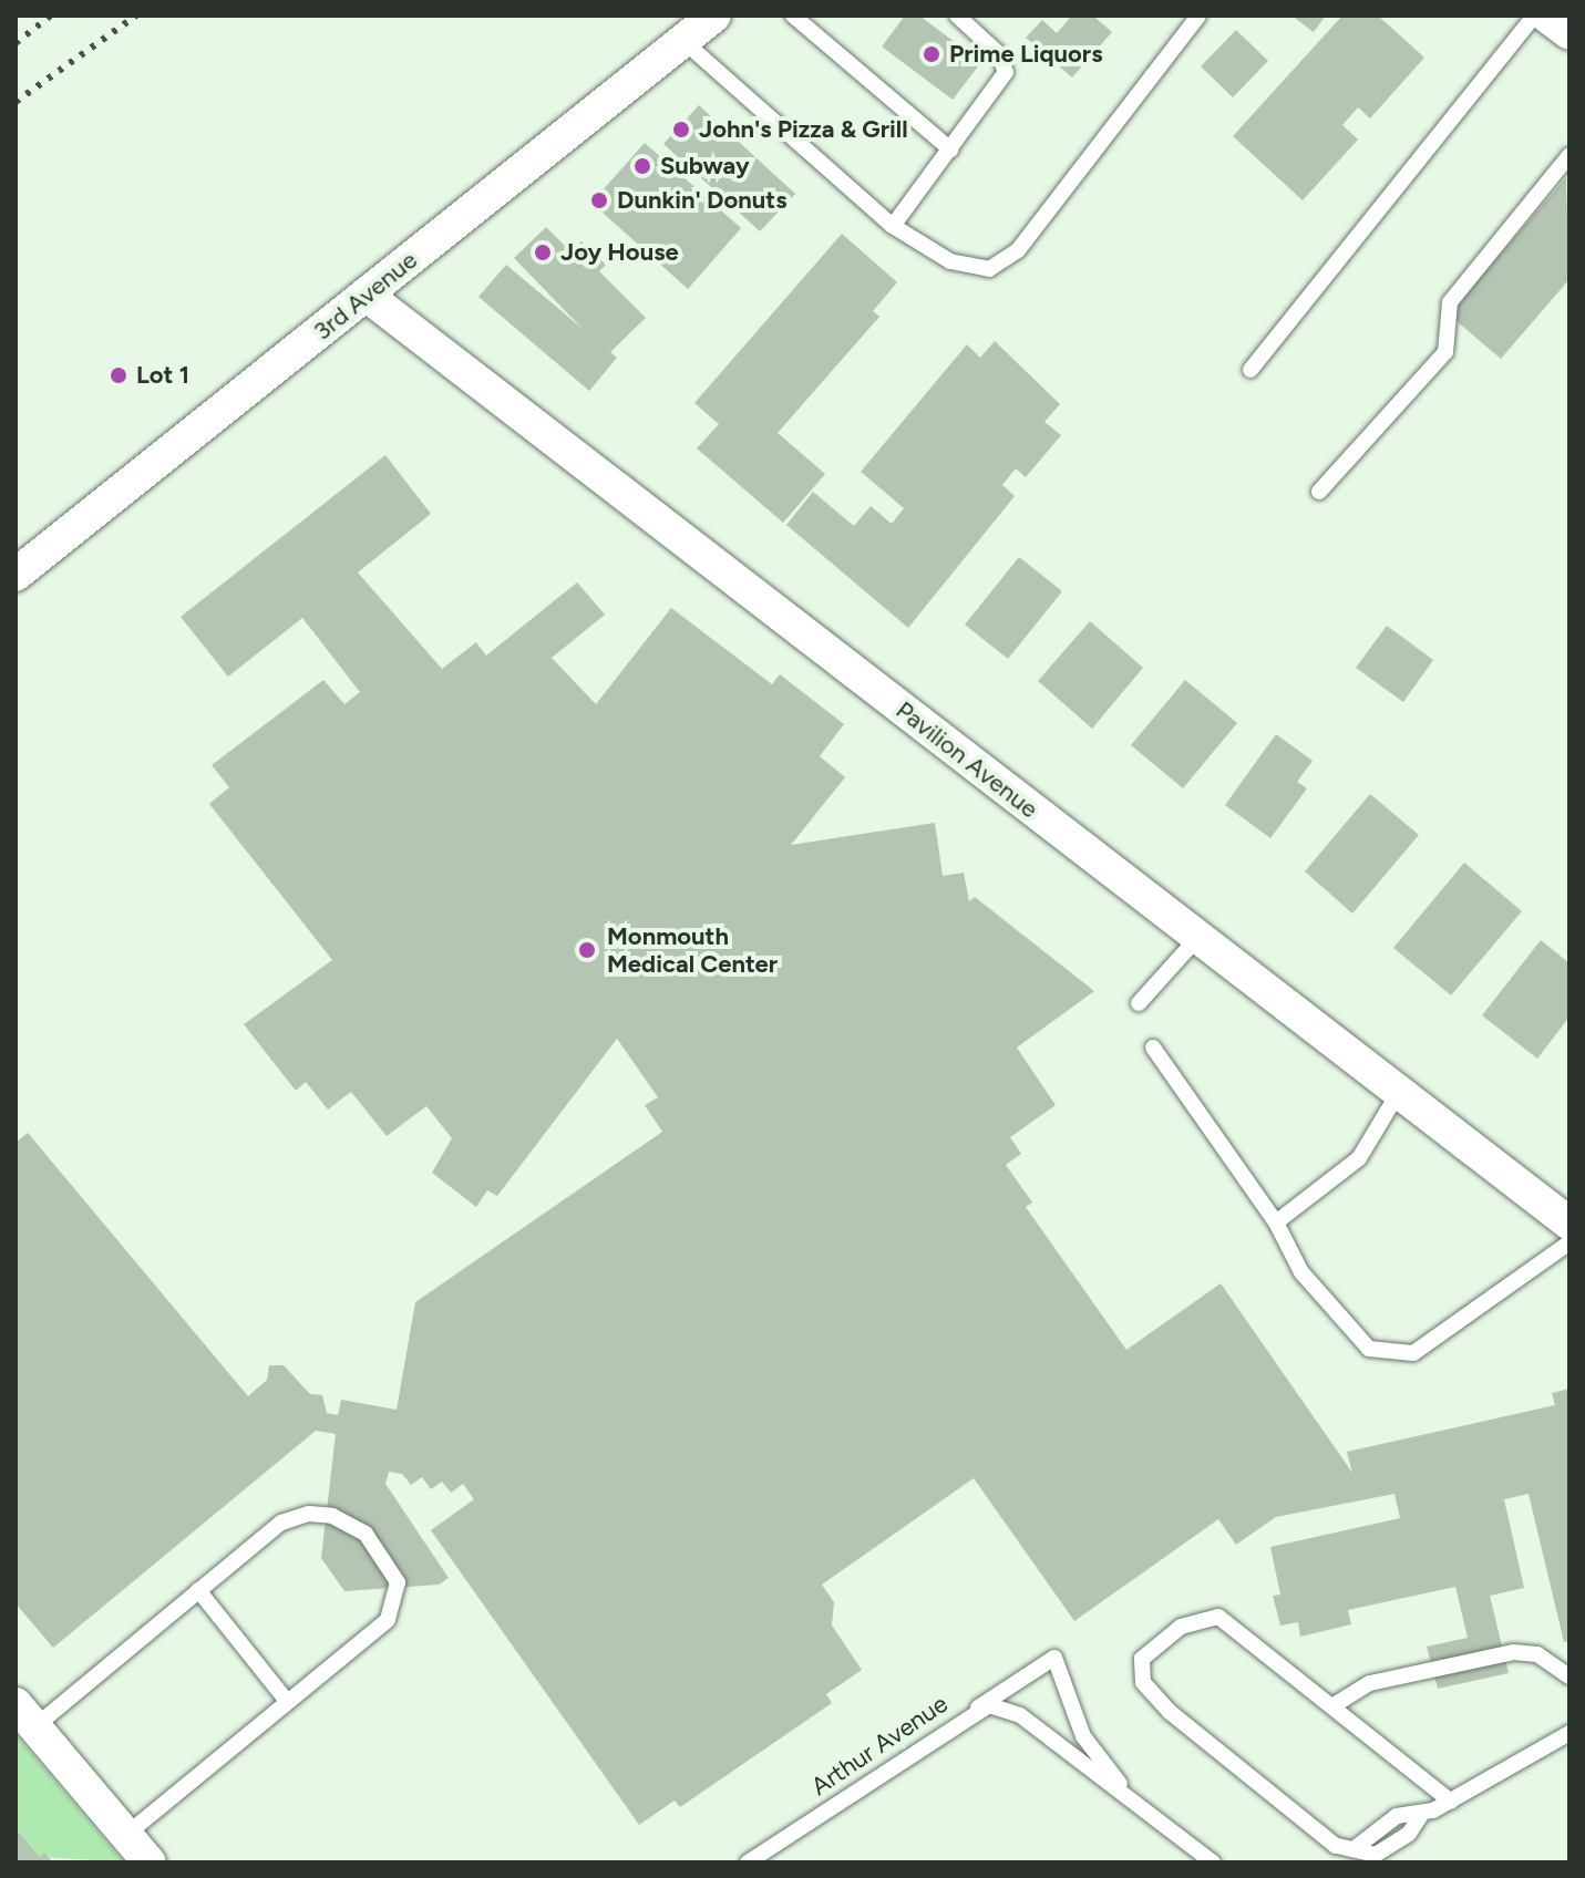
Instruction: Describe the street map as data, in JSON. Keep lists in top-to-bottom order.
{
  "streets": {
    "street": ["3rd Avenue", "Pavilion Avenue"],
    "lane": ["Arthur Avenue"]
  },
  "crossings": [
    ["3rd Avenue", "Pavilion Avenue"]
  ],
  "places": [
    "Prime Liquors",
    "John's Pizza & Grill",
    "Subway",
    "Dunkin' Donuts",
    "Joy House",
    "Lot 1",
    "Monmouth Medical Center"
  ]
}
